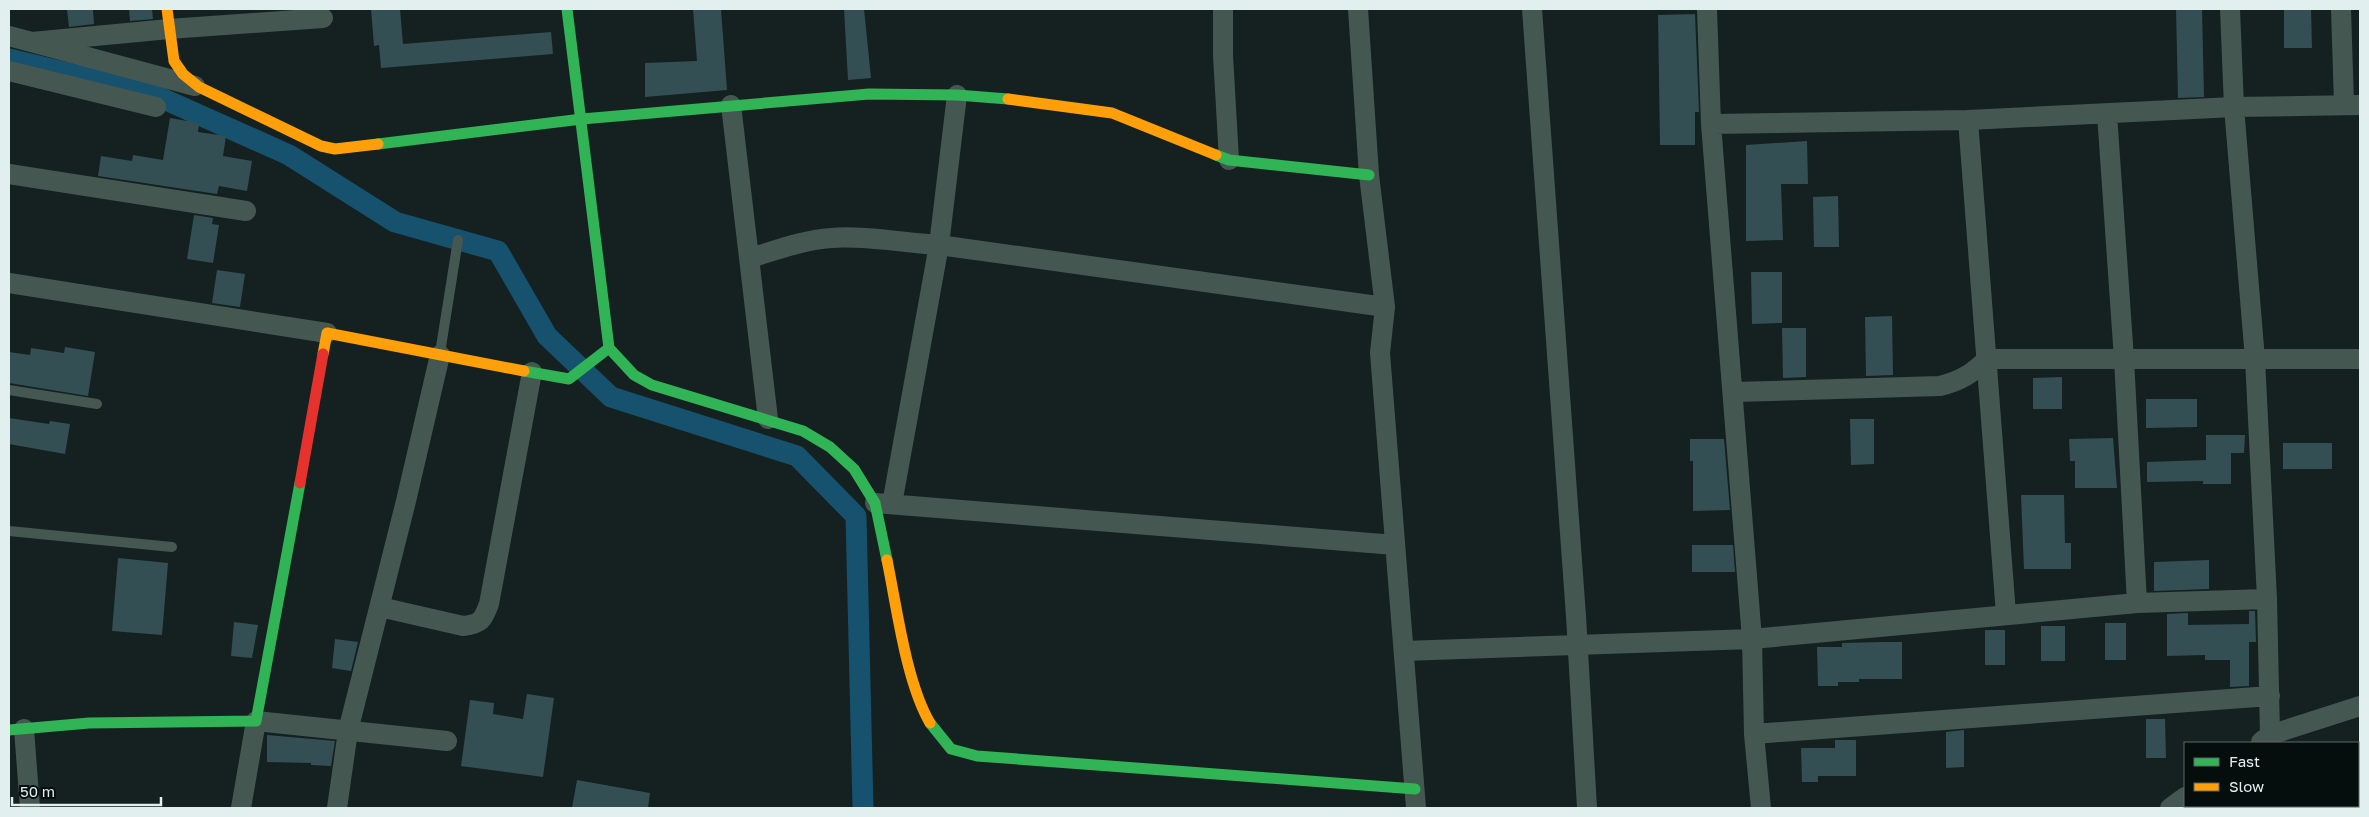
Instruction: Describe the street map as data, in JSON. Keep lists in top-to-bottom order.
{
  "legend": ["Fast", "Slow"],
  "scale_bar": "50 m"
}
